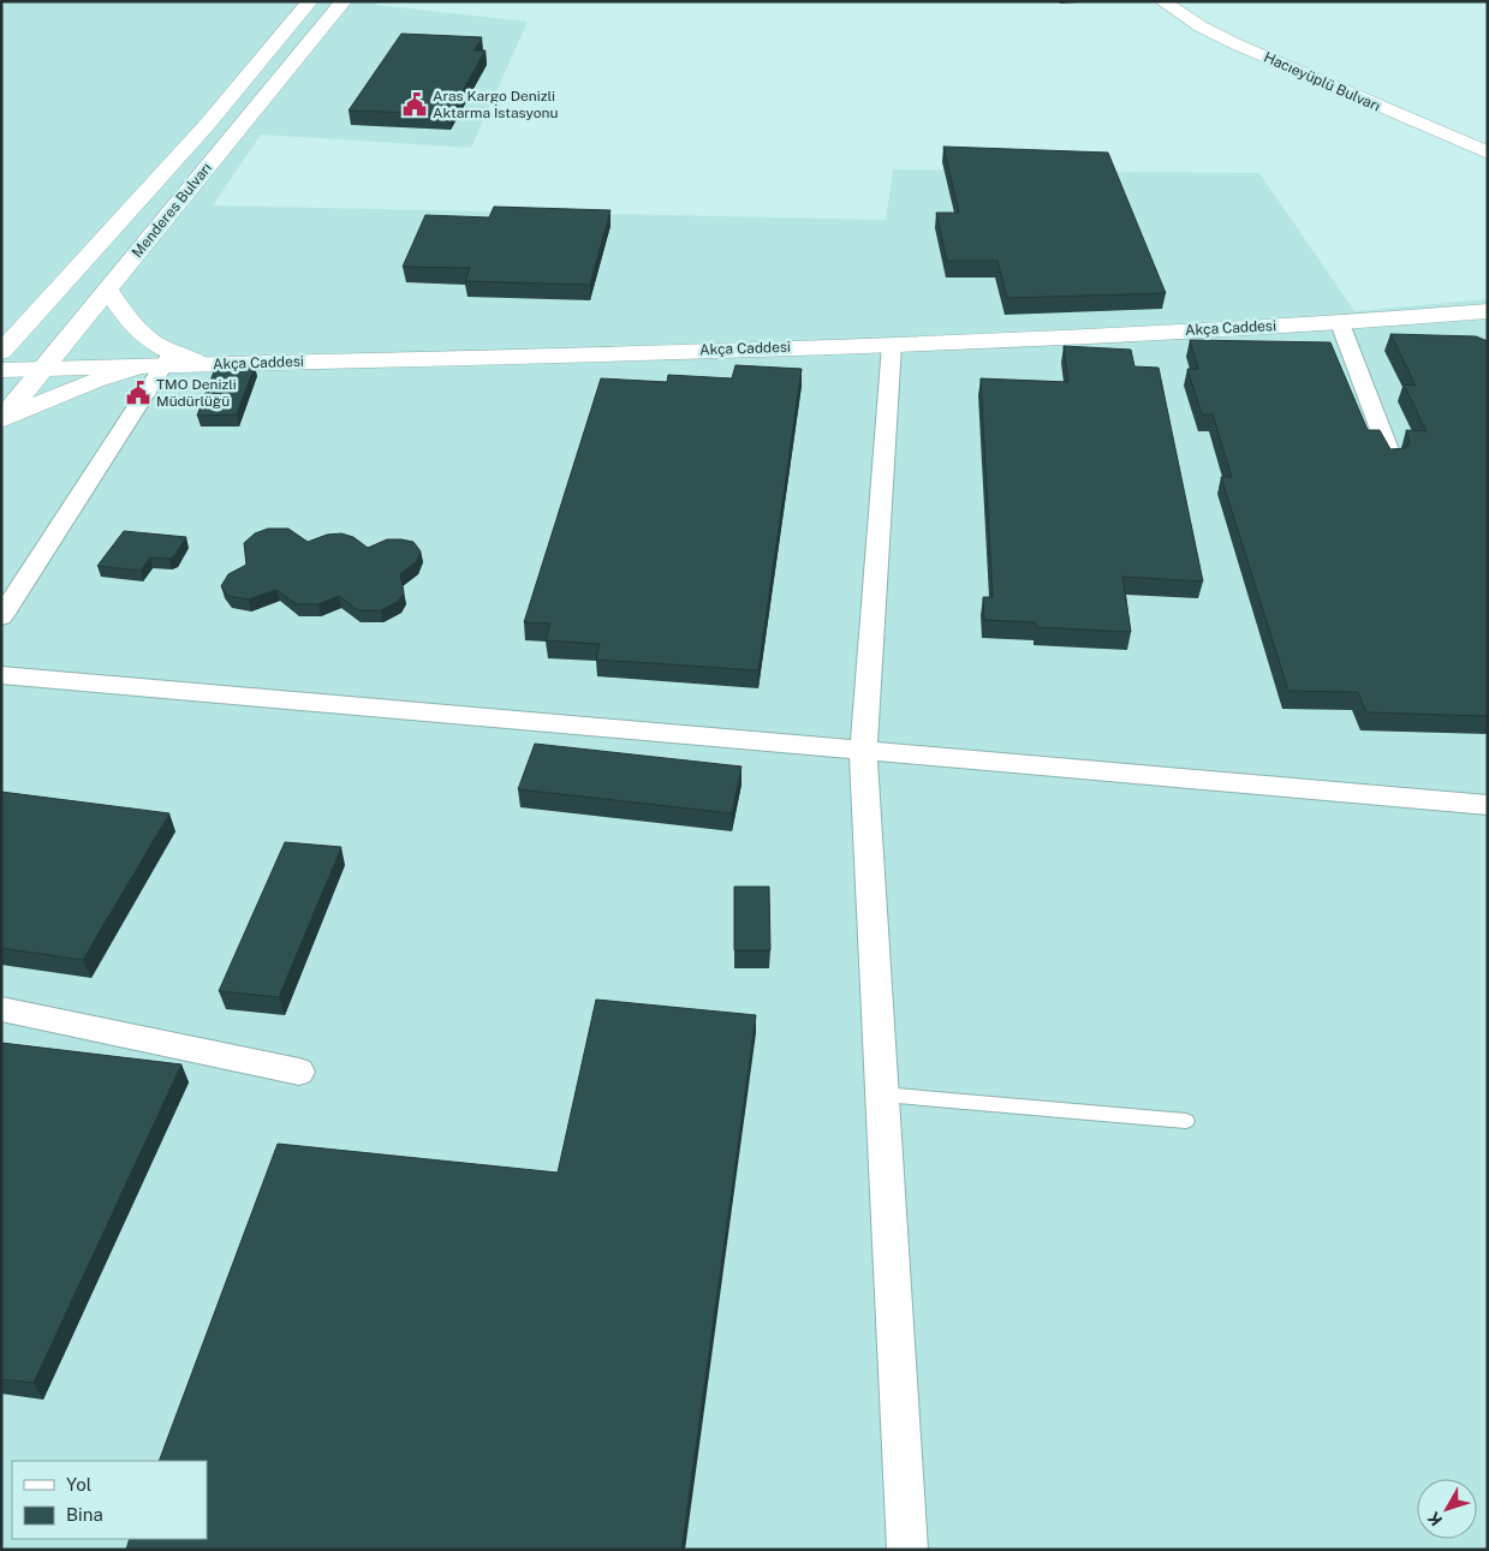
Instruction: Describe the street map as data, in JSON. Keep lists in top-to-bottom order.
{
  "streets": {
    "main road": ["Hacıeyüplü Bulvarı", "Menderes Bulvarı", "Akça Caddesi"]
  },
  "crossings": [
    ["Menderes Bulvarı", "Akça Caddesi"]
  ],
  "places": {
    "public building": ["Aras Kargo Denizli Aktarma İstasyonu", "TMO Denizli Müdürlüğü"]
  },
  "legend": ["Yol", "Bina"],
  "north": "bottom left"
}
